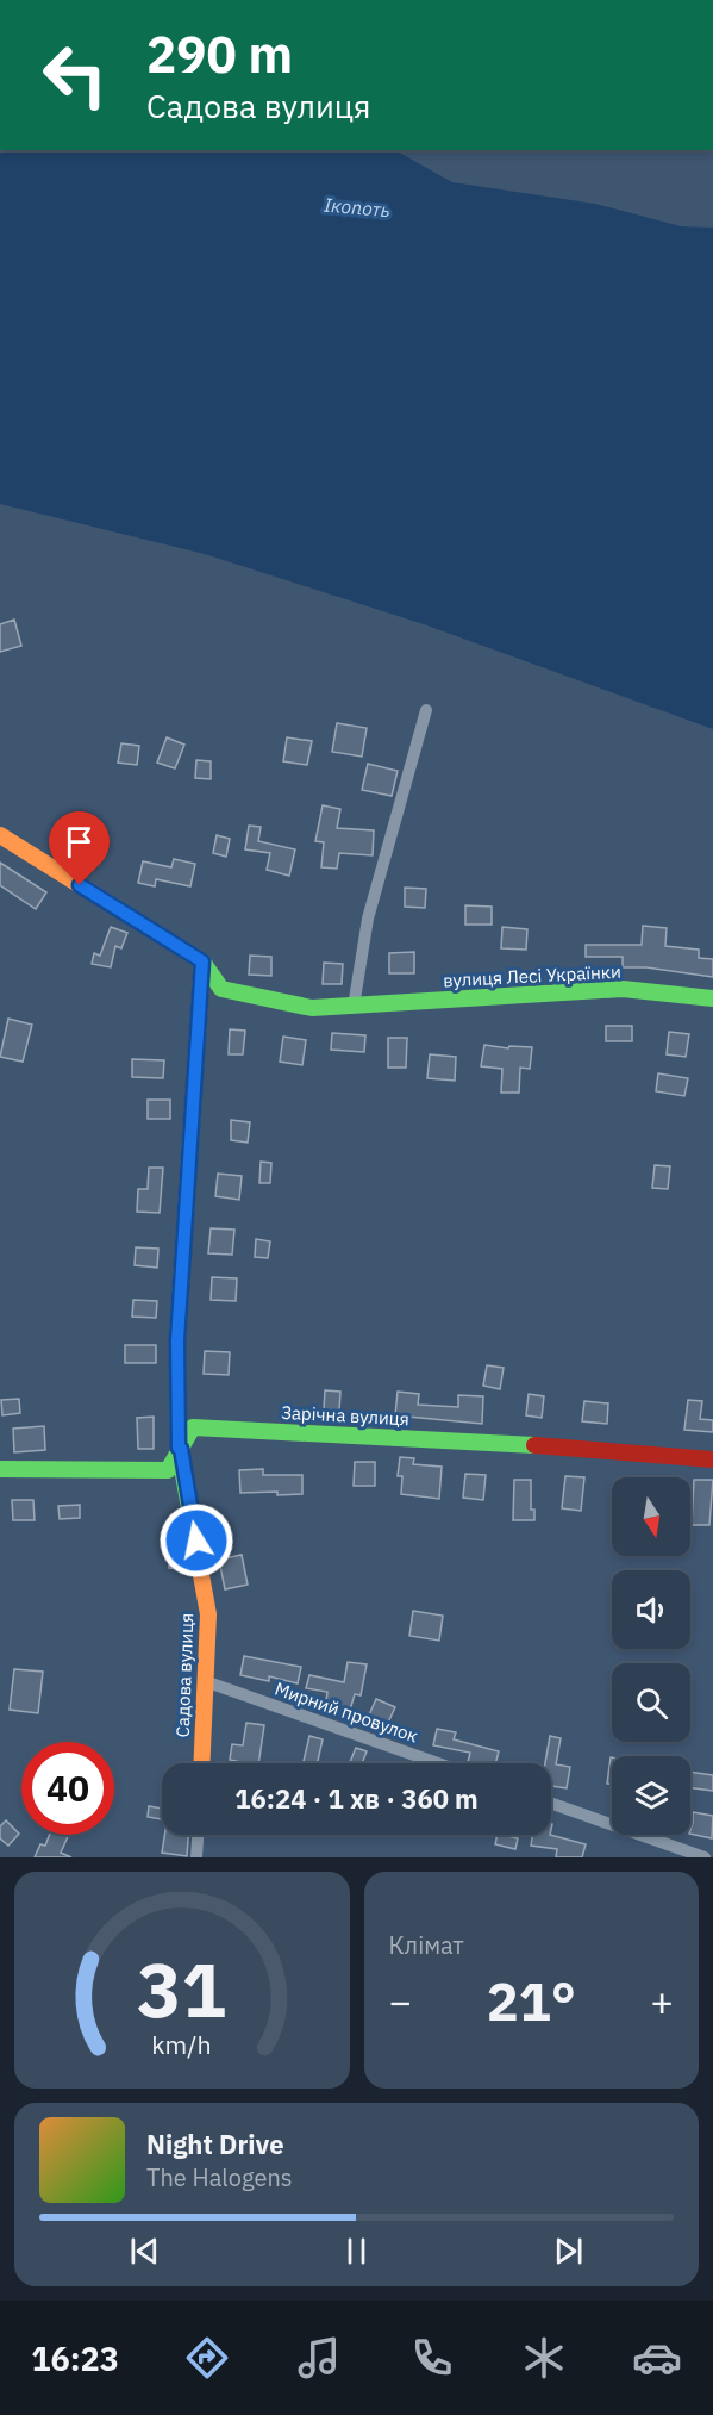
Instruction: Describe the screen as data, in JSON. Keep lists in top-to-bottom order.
{
  "streets": {
    "street": [
      "вулиця Лесі Українки",
      "Зарічна вулиця",
      "Садова вулиця",
      "Мирний провулок"
    ]
  },
  "crossings": [
    ["вулиця Лесі Українки", "Садова вулиця"],
    ["Зарічна вулиця", "Садова вулиця"],
    ["Садова вулиця", "Мирний провулок"]
  ],
  "water": ["Ікопоть"],
  "north": "bottom",
  "page": {
    "turn": ["290 m", "Садова вулиця"],
    "limit": "40",
    "trip": "16:24 · 1 хв · 360 m",
    "tile": "Клімат",
    "heat": ["−", "21°", "+"],
    "song": ["Night Drive", "The Halogens"],
    "tabs": "16:23",
    "gauge": ["31", "km/h"]
  }
}
